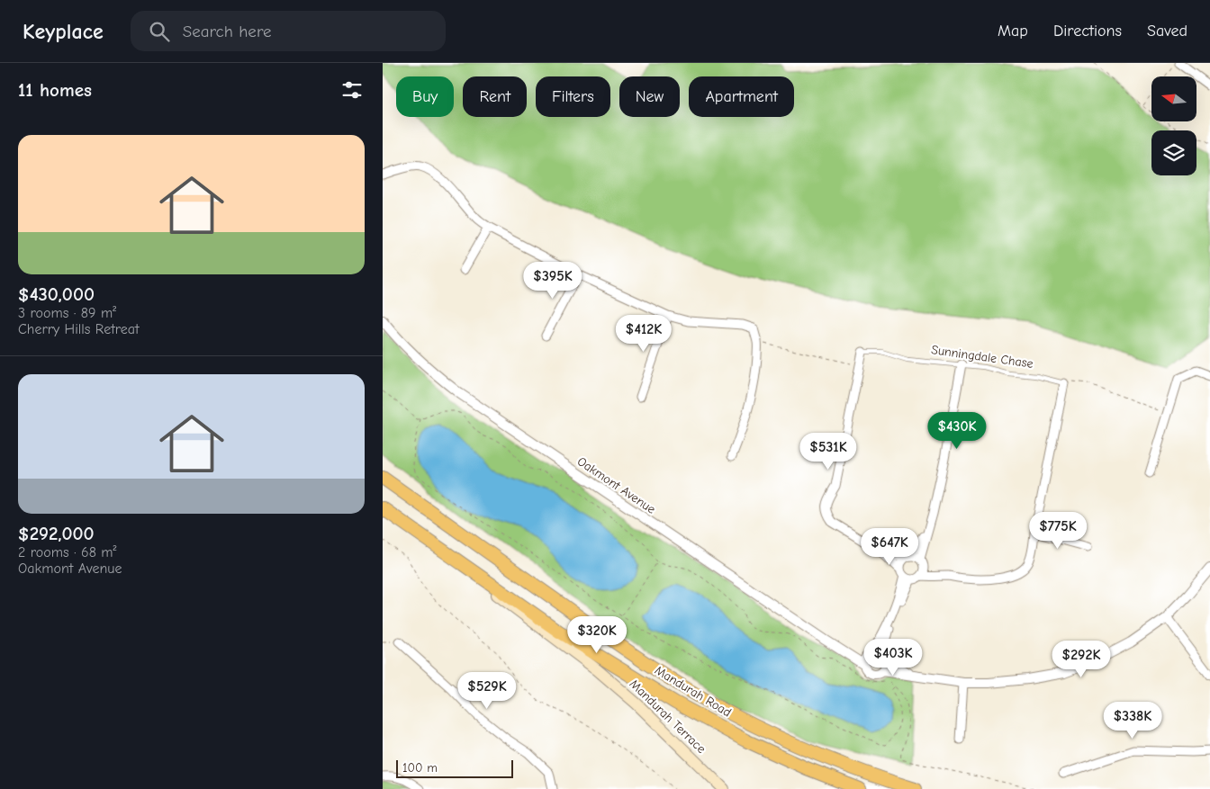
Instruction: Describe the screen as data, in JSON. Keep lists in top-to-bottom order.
{
  "streets": {
    "highway": ["Mandurah Road"],
    "main road": ["Mandurah Terrace"],
    "street": ["Sunningdale Chase", "Oakmont Avenue"]
  },
  "crossings": [
    ["Mandurah Road", "Mandurah Terrace"]
  ],
  "scale_bar": "100 m",
  "north": "left",
  "page": {
    "header": "Keyplace",
    "search": "Search here",
    "nav": ["Map", "Directions", "Saved"],
    "heading": "11 homes",
    "chip": [
      "Buy",
      "Rent",
      "Filters",
      "New",
      "Apartment"
    ],
    "list": [
      {
        "name": "$430,000",
        "note": "3 rooms · 89 m² · Cherry Hills Retreat"
      },
      {
        "name": "$292,000",
        "note": "2 rooms · 68 m² · Oakmont Avenue"
      }
    ],
    "price": [
      "$395K",
      "$412K",
      "$430K",
      "$531K",
      "$775K",
      "$647K",
      "$320K",
      "$403K",
      "$292K",
      "$529K",
      "$338K"
    ],
    "scale": "100 m"
  }
}
